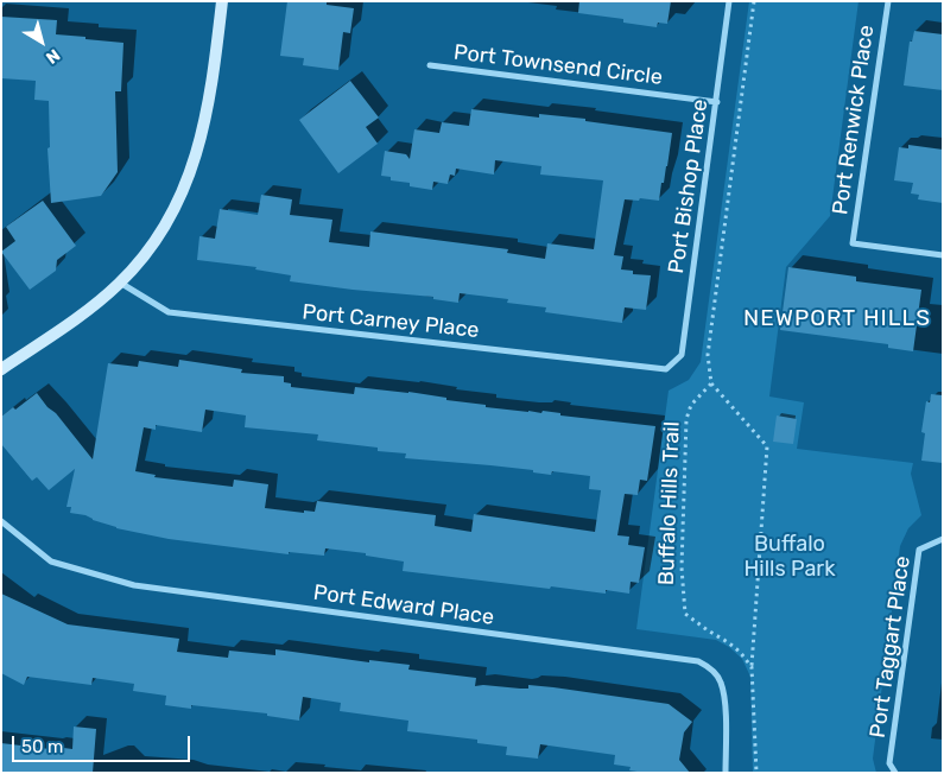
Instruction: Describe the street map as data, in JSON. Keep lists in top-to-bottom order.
{
  "streets": {
    "street": [
      "Port Townsend Circle",
      "Port Renwick Place",
      "Port Bishop Place",
      "Port Carney Place",
      "Port Edward Place",
      "Port Taggart Place"
    ],
    "path": ["Buffalo Hills Trail"]
  },
  "crossings": [
    ["Port Townsend Circle", "Port Bishop Place"],
    ["Port Bishop Place", "Port Carney Place"]
  ],
  "districts": ["NEWPORT HILLS"],
  "parks": ["Buffalo Hills Park"],
  "scale_bar": "50 m",
  "north": "bottom right"
}
